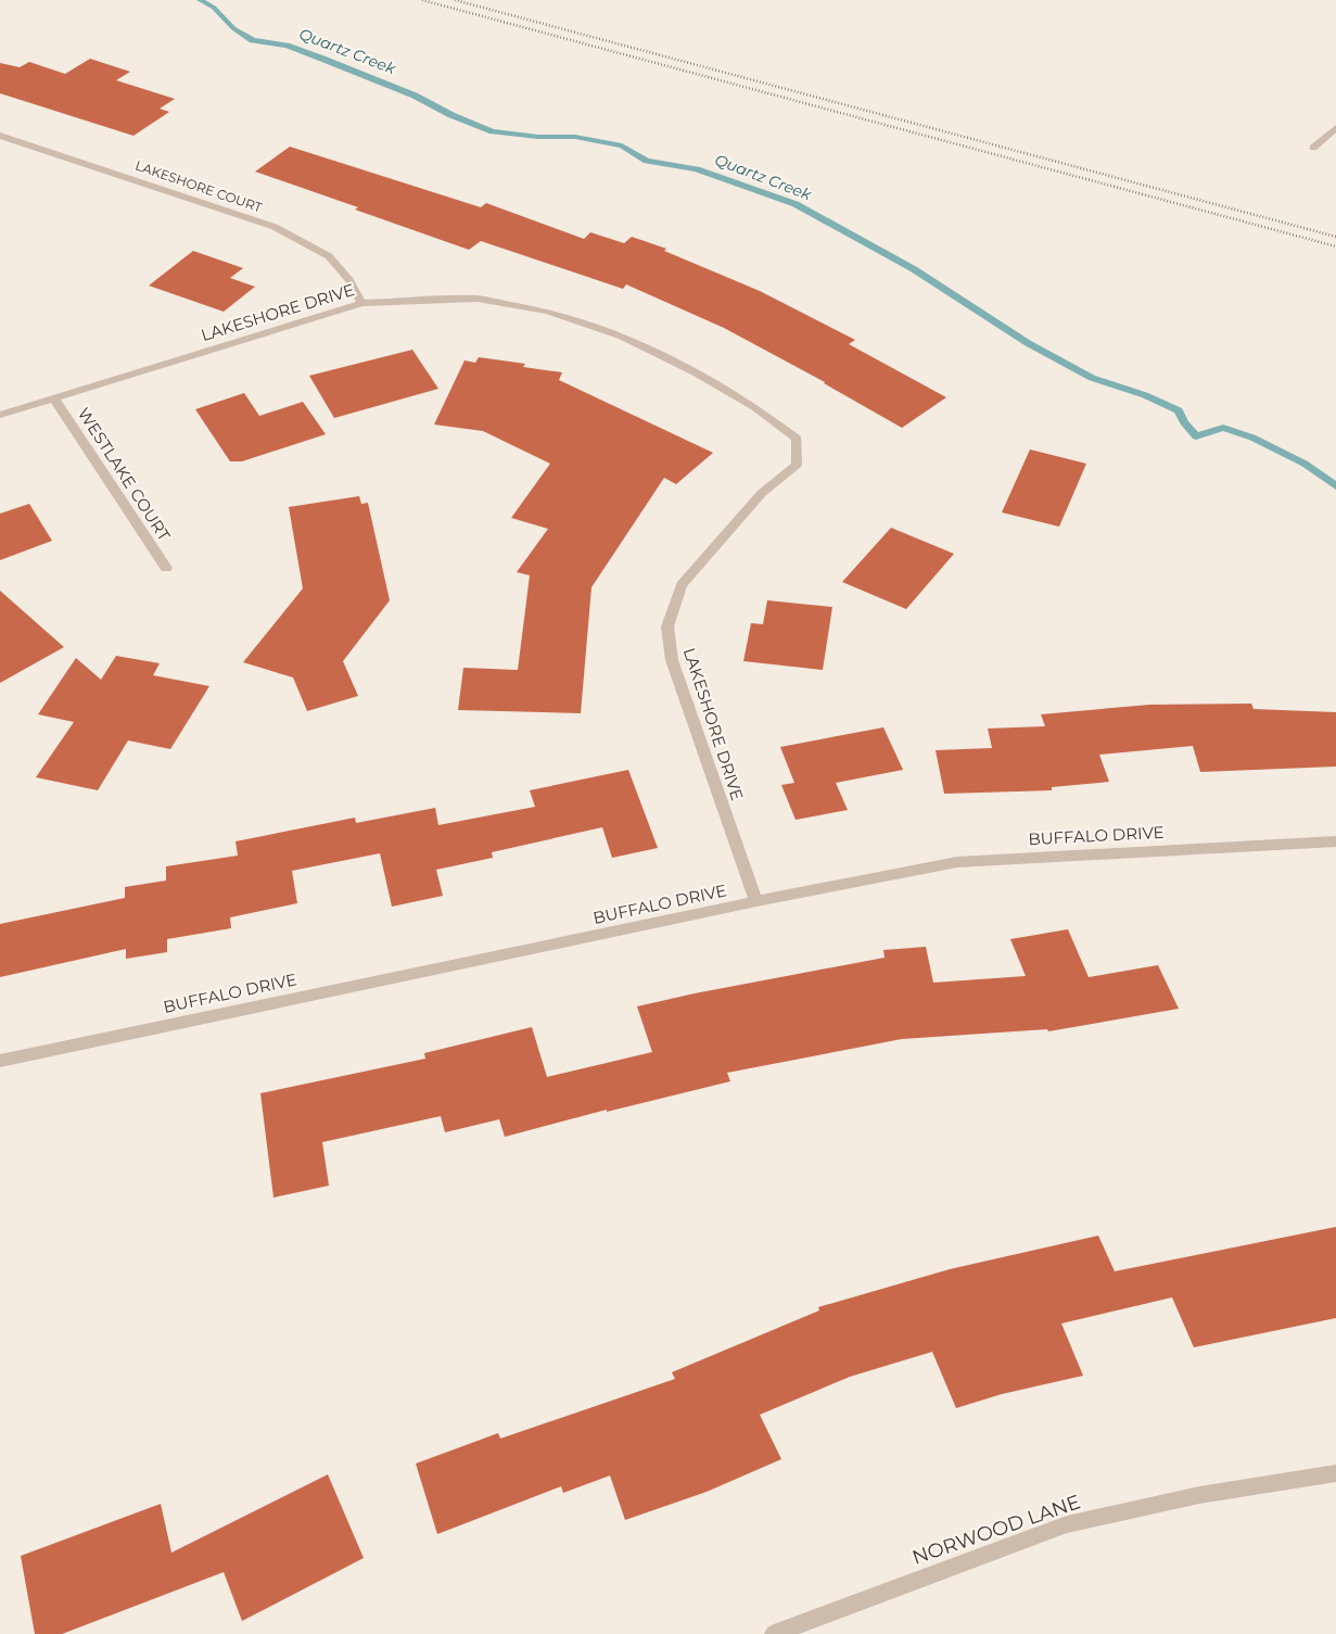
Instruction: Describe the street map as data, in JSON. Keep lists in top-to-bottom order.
{
  "streets": {
    "street": [
      "LAKESHORE COURT",
      "LAKESHORE DRIVE",
      "WESTLAKE COURT",
      "BUFFALO DRIVE",
      "NORWOOD LANE"
    ]
  },
  "crossings": [
    ["LAKESHORE COURT", "LAKESHORE DRIVE"],
    ["LAKESHORE DRIVE", "WESTLAKE COURT"],
    ["LAKESHORE DRIVE", "BUFFALO DRIVE"]
  ],
  "water": ["Quartz Creek"]
}
